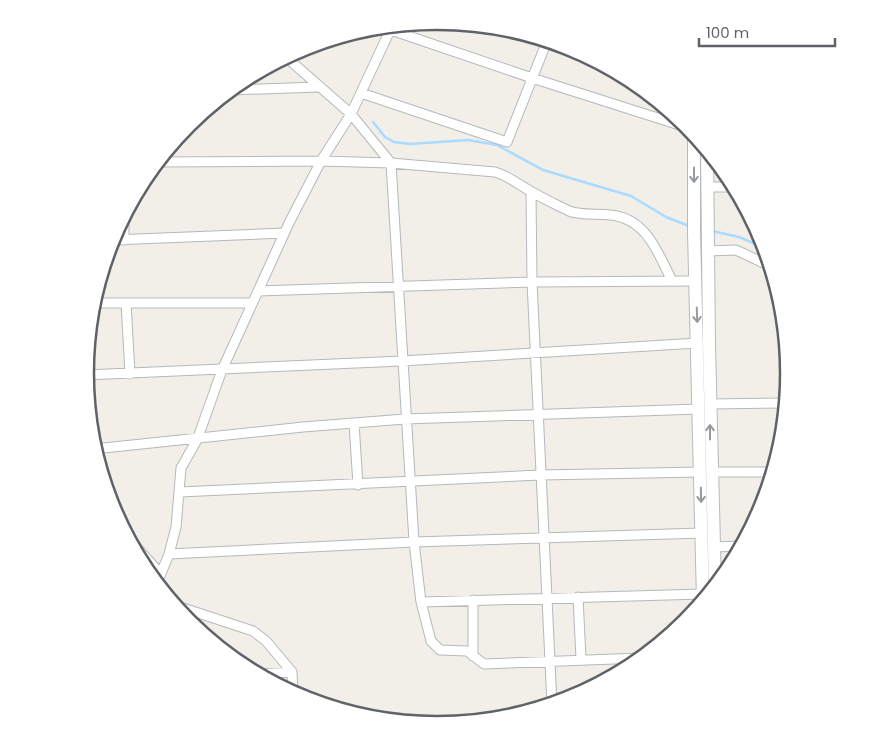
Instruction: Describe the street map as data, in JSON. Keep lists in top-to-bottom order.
{
  "scale_bar": "100 m"
}
